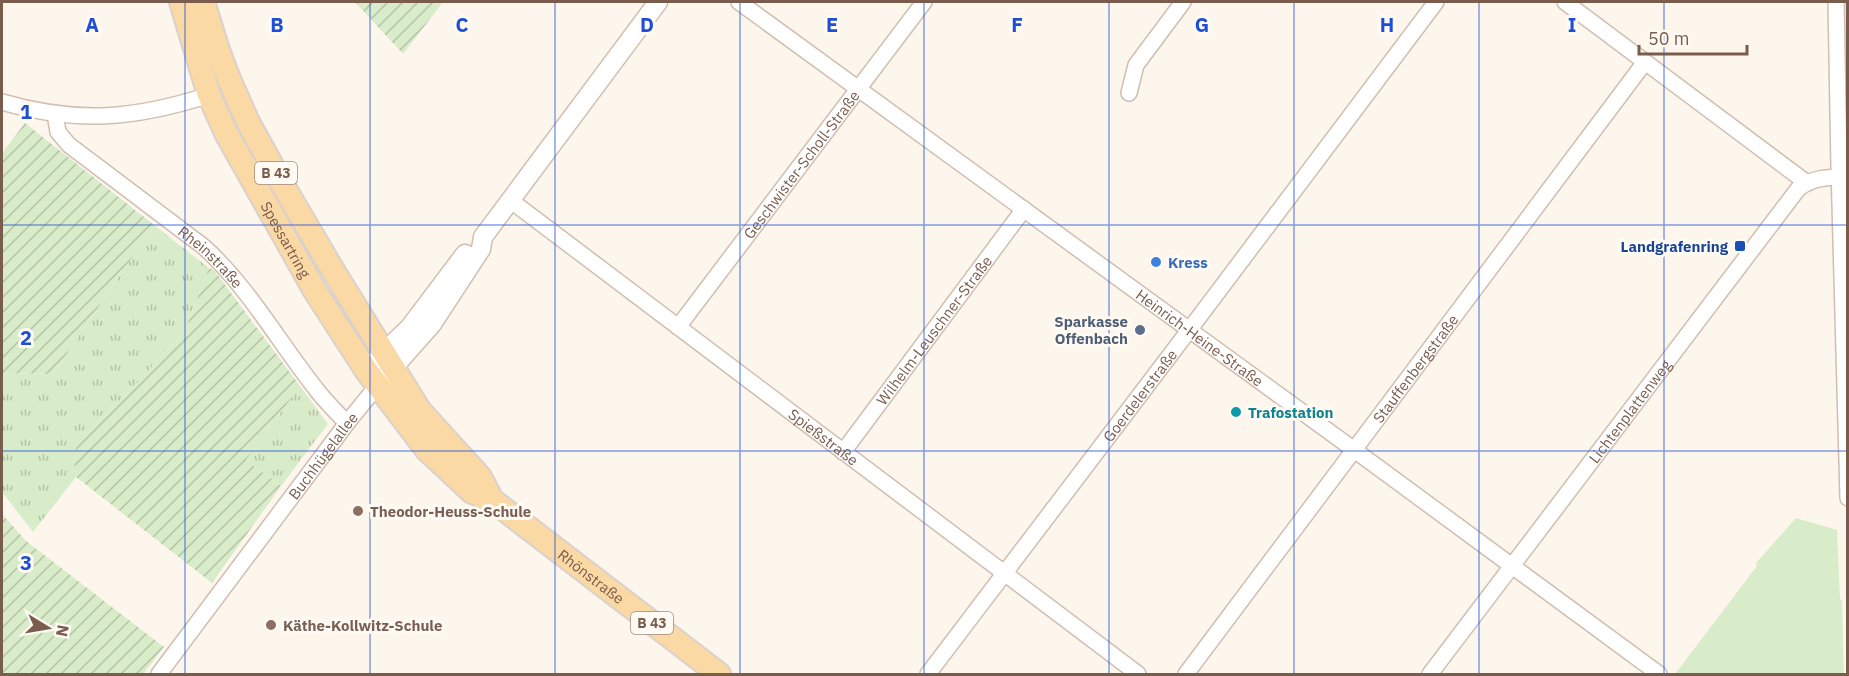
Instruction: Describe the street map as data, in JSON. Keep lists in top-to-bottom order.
{
  "streets": {
    "main road": ["B 43", "Spessartring", "Rhönstraße"],
    "street": [
      "Geschwister-Scholl-Straße",
      "Rheinstraße",
      "Wilhelm-Leuschner-Straße",
      "Heinrich-Heine-Straße",
      "Stauffenbergstraße",
      "Goerdelerstraße",
      "Lichtenplattenweg",
      "Spießstraße",
      "Buchhügelallee"
    ]
  },
  "crossings": [
    ["Geschwister-Scholl-Straße", "Heinrich-Heine-Straße"],
    ["Geschwister-Scholl-Straße", "Spießstraße"],
    ["Spessartring", "Buchhügelallee"],
    ["Spessartring", "Rhönstraße"],
    ["Rheinstraße", "Buchhügelallee"],
    ["Wilhelm-Leuschner-Straße", "Heinrich-Heine-Straße"],
    ["Wilhelm-Leuschner-Straße", "Spießstraße"],
    ["Heinrich-Heine-Straße", "Stauffenbergstraße"],
    ["Heinrich-Heine-Straße", "Goerdelerstraße"],
    ["Heinrich-Heine-Straße", "Lichtenplattenweg"],
    ["Goerdelerstraße", "Spießstraße"],
    ["Spießstraße", "Buchhügelallee"],
    ["Buchhügelallee", "Rhönstraße"]
  ],
  "places": {
    "transit": ["Landgrafenring"],
    "other": [
      "Kress",
      "Sparkasse Offenbach",
      "Trafostation",
      "Theodor-Heuss-Schule",
      "Käthe-Kollwitz-Schule"
    ]
  },
  "scale_bar": "50 m",
  "north": "right",
  "grid": {
    "columns": [
      "A",
      "B",
      "C",
      "D",
      "E",
      "F",
      "G",
      "H",
      "I"
    ],
    "rows": ["1", "2", "3"]
  }
}
